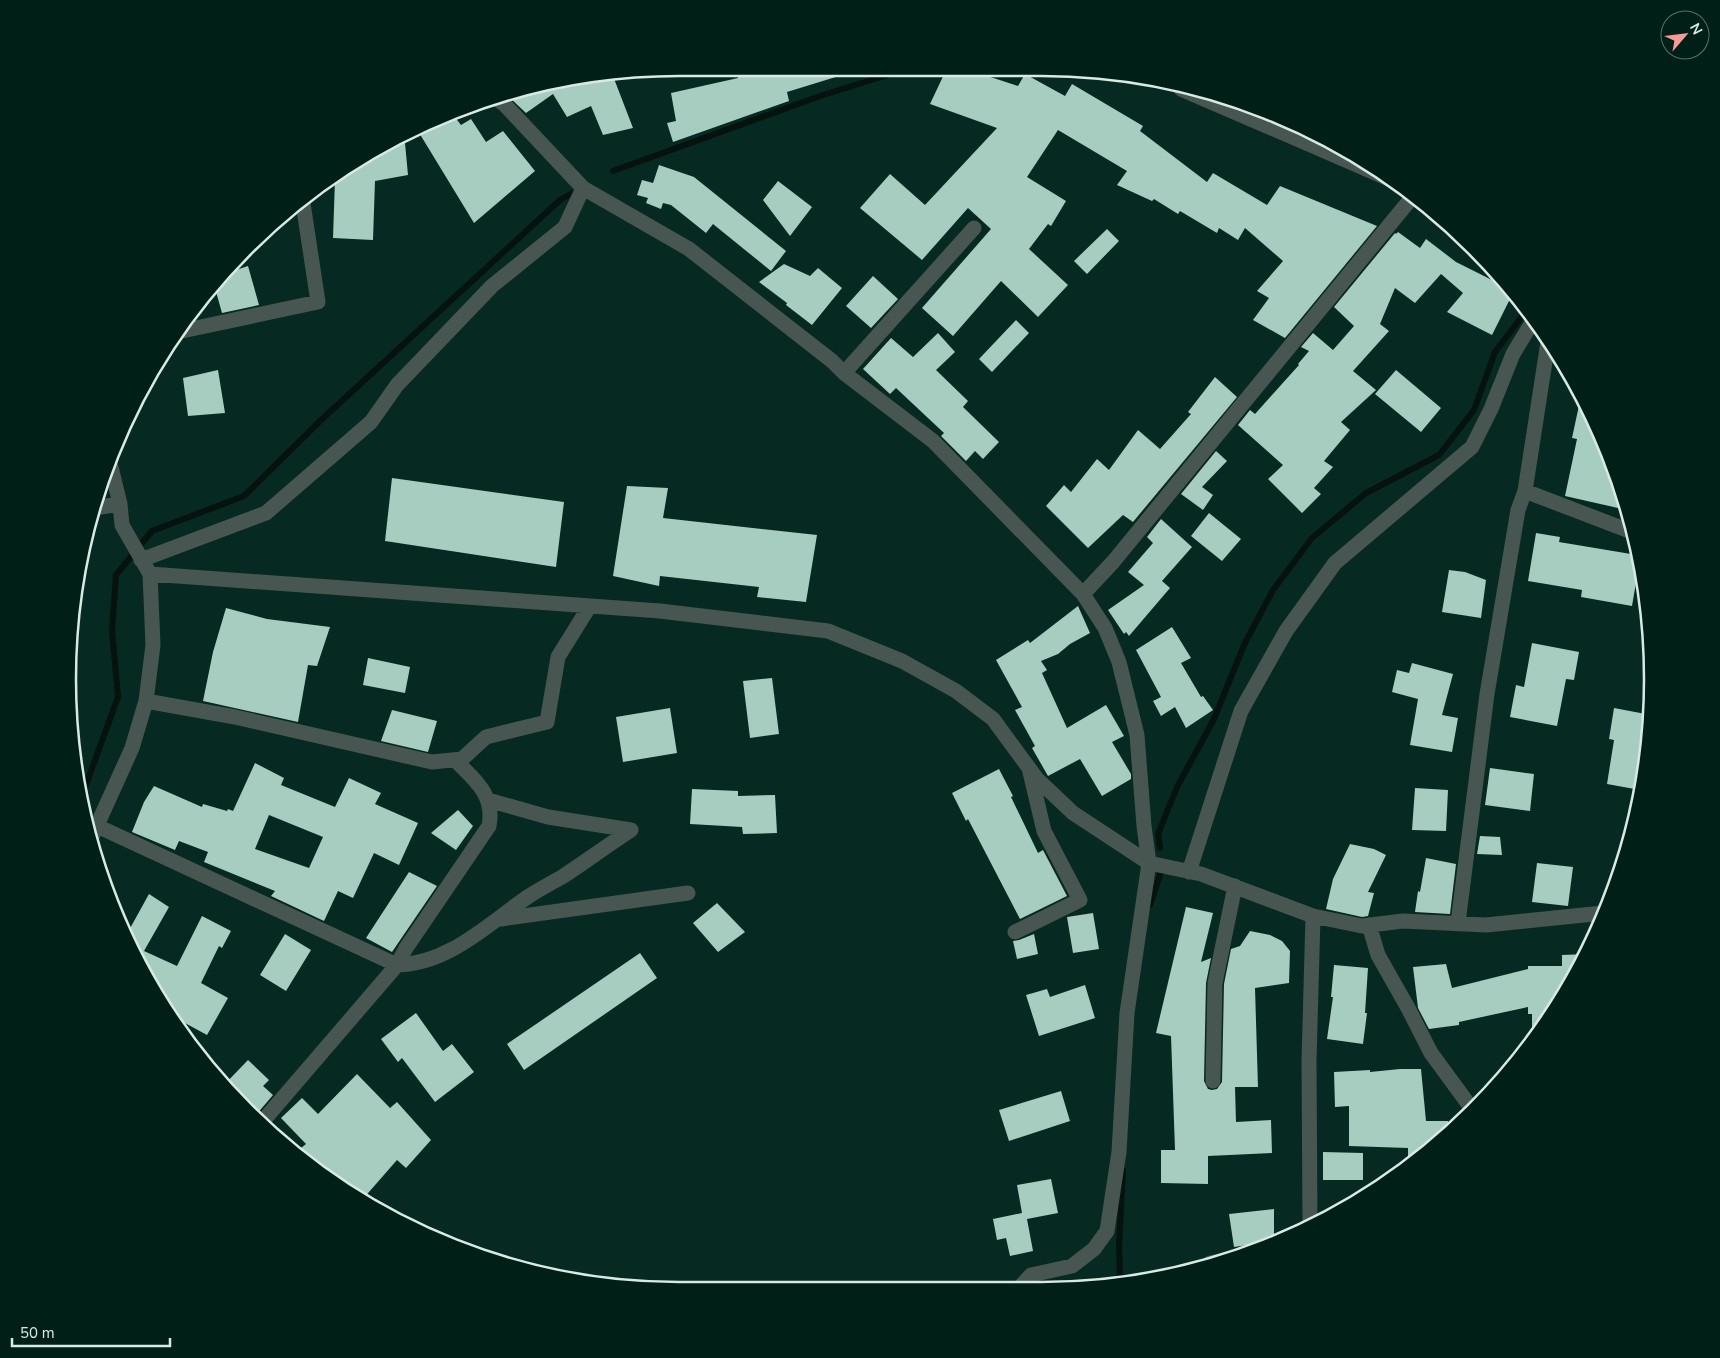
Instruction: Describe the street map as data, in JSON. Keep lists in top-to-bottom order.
{
  "scale_bar": "50 m",
  "north": "top right"
}
